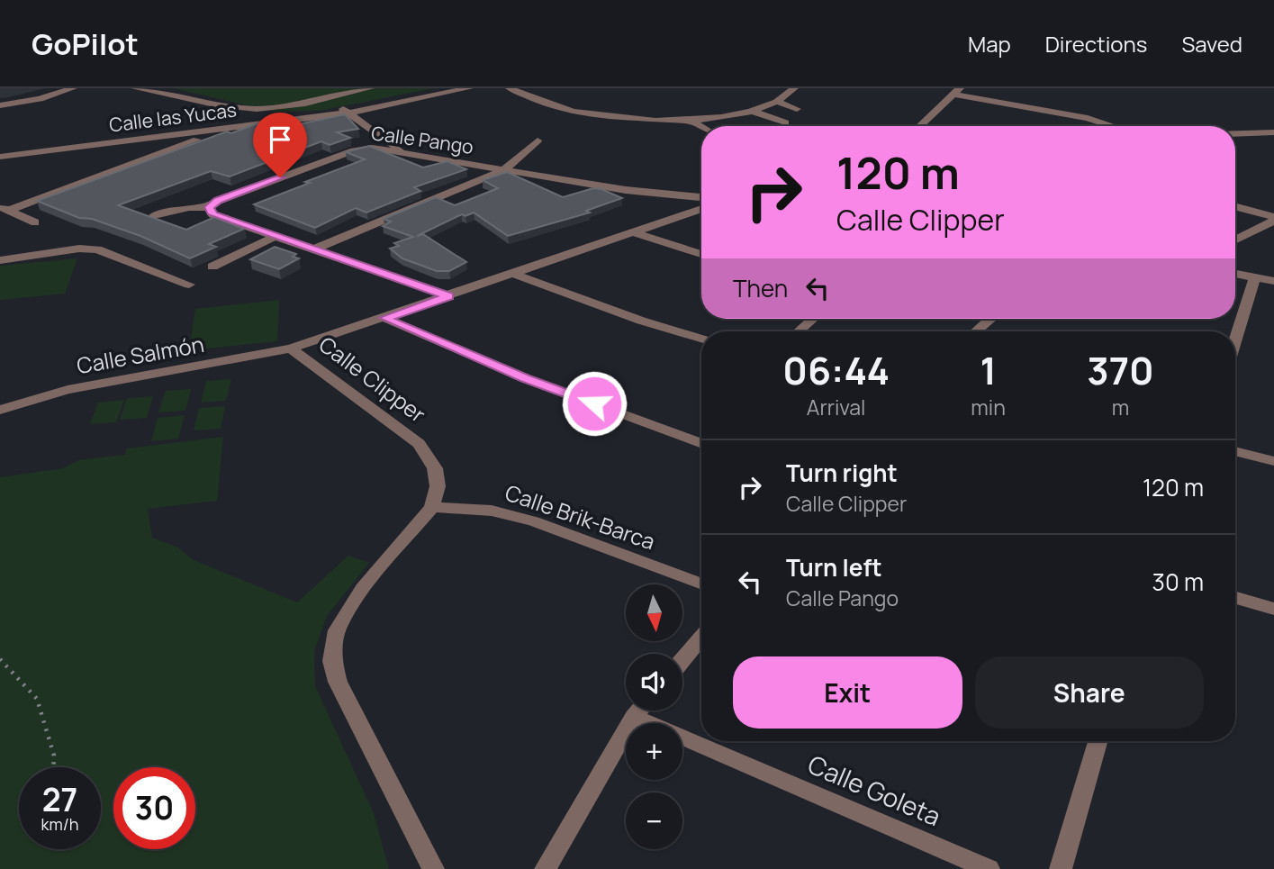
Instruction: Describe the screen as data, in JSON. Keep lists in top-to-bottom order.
{
  "streets": {
    "street": [
      "Calle las Yucas",
      "Calle Pango",
      "Calle Salmón",
      "Calle Clipper",
      "Calle Brik-Barca",
      "Calle Goleta"
    ]
  },
  "crossings": [
    ["Calle Salmón", "Calle Clipper"],
    ["Calle Clipper", "Calle Brik-Barca"]
  ],
  "north": "bottom",
  "page": {
    "header": "GoPilot",
    "nav": ["Map", "Directions", "Saved"],
    "turn": ["120 m", "Calle Clipper"],
    "then": "Then",
    "eta": [
      "06:44",
      "Arrival",
      "1",
      "min",
      "370",
      "m"
    ],
    "list": [
      {
        "name": "Turn right",
        "note": "Calle Clipper",
        "value": "120 m"
      },
      {
        "name": "Turn left",
        "note": "Calle Pango",
        "value": "30 m"
      }
    ],
    "map_buttons": ["+", "−"],
    "buttons": ["Exit", "Share"],
    "speed": "27 km/h",
    "limit": "30"
  }
}
